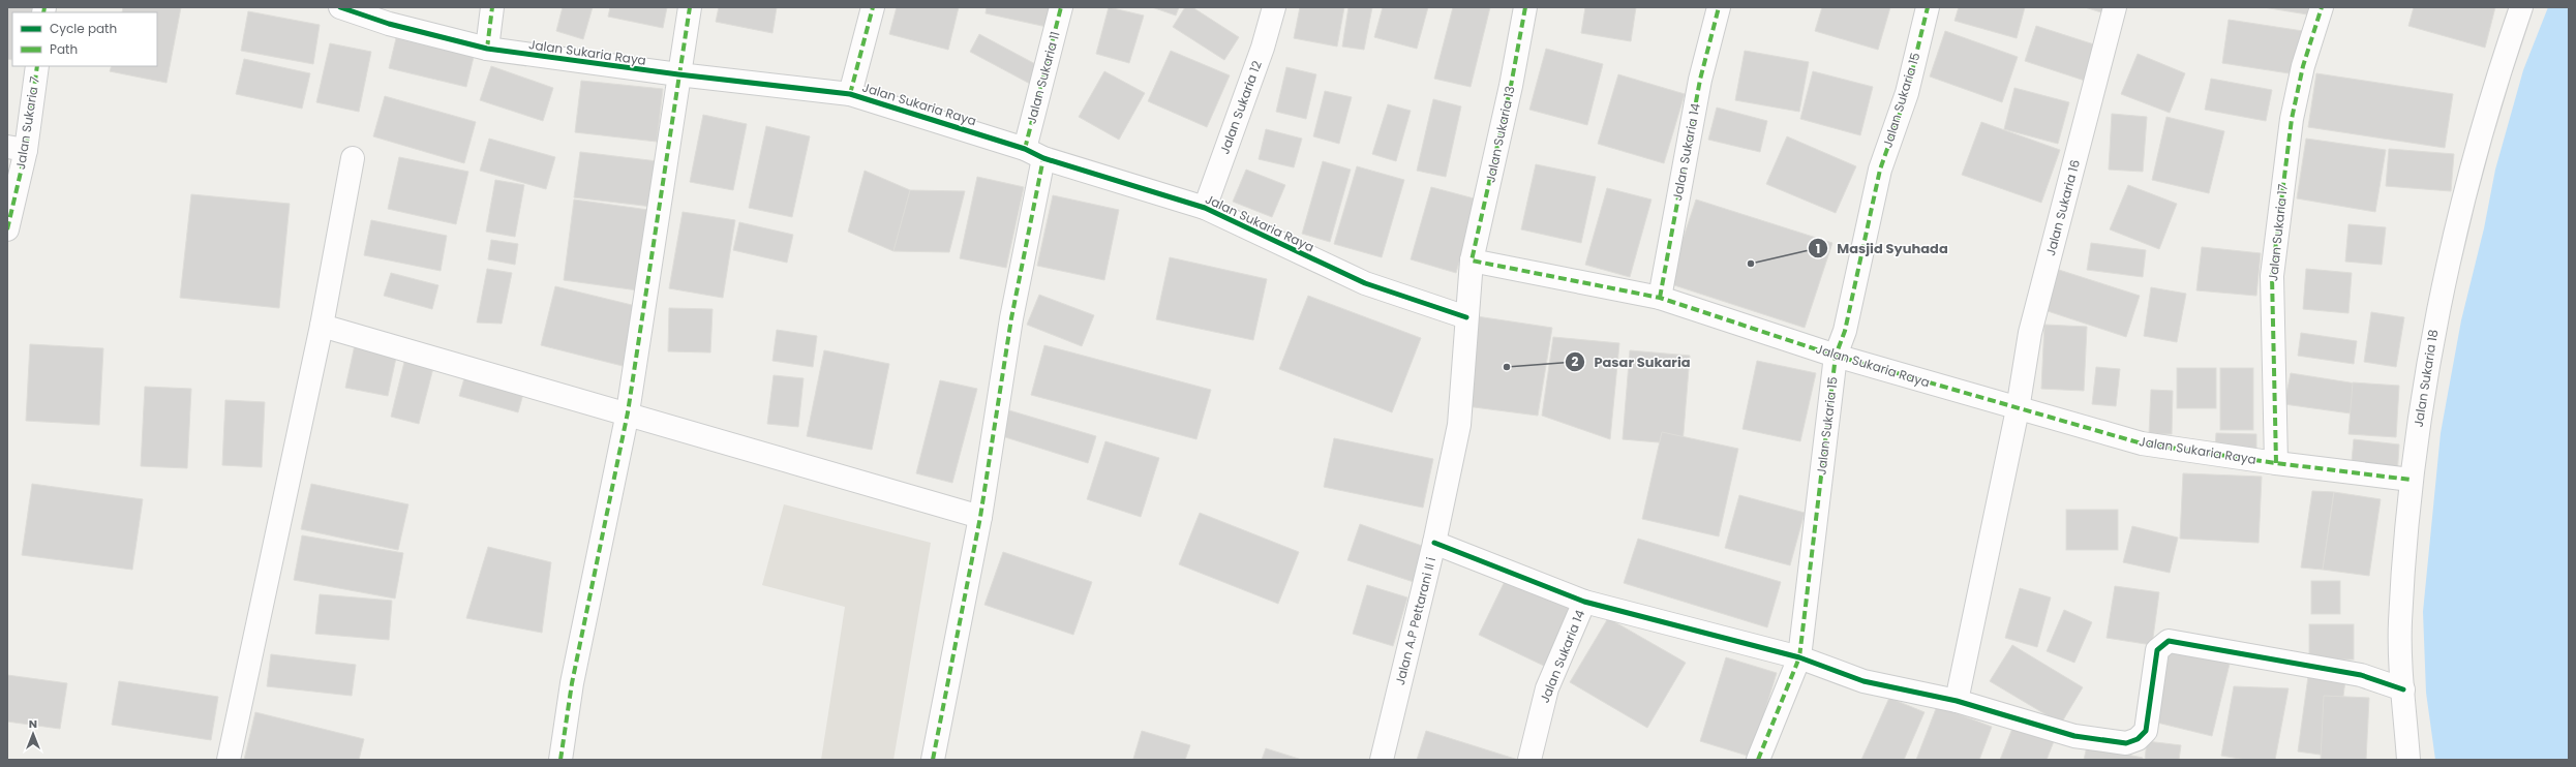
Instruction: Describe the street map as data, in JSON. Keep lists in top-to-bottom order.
{
  "streets": {
    "street": [
      "Jalan Sukaria Raya",
      "Jalan Sukaria 11",
      "Jalan Sukaria 15",
      "Jalan Sukaria 12",
      "Jalan Sukaria 7",
      "Jalan Sukaria 13",
      "Jalan Sukaria 14",
      "Jalan Sukaria 16",
      "Jalan Sukaria 17",
      "Jalan Sukaria 18",
      "Jalan A.P Pettarani II i"
    ]
  },
  "crossings": [
    ["Jalan Sukaria Raya", "Jalan Sukaria 11"],
    ["Jalan Sukaria Raya", "Jalan Sukaria 15"],
    ["Jalan Sukaria Raya", "Jalan Sukaria 12"],
    ["Jalan Sukaria Raya", "Jalan Sukaria 13"],
    ["Jalan Sukaria Raya", "Jalan Sukaria 14"],
    ["Jalan Sukaria Raya", "Jalan Sukaria 16"],
    ["Jalan Sukaria Raya", "Jalan Sukaria 17"],
    ["Jalan Sukaria Raya", "Jalan Sukaria 18"],
    ["Jalan Sukaria Raya", "Jalan A.P Pettarani II i"],
    ["Jalan Sukaria 13", "Jalan A.P Pettarani II i"]
  ],
  "places": ["Masjid Syuhada", "Pasar Sukaria"],
  "legend": ["Cycle path", "Path"],
  "north": "top"
}
